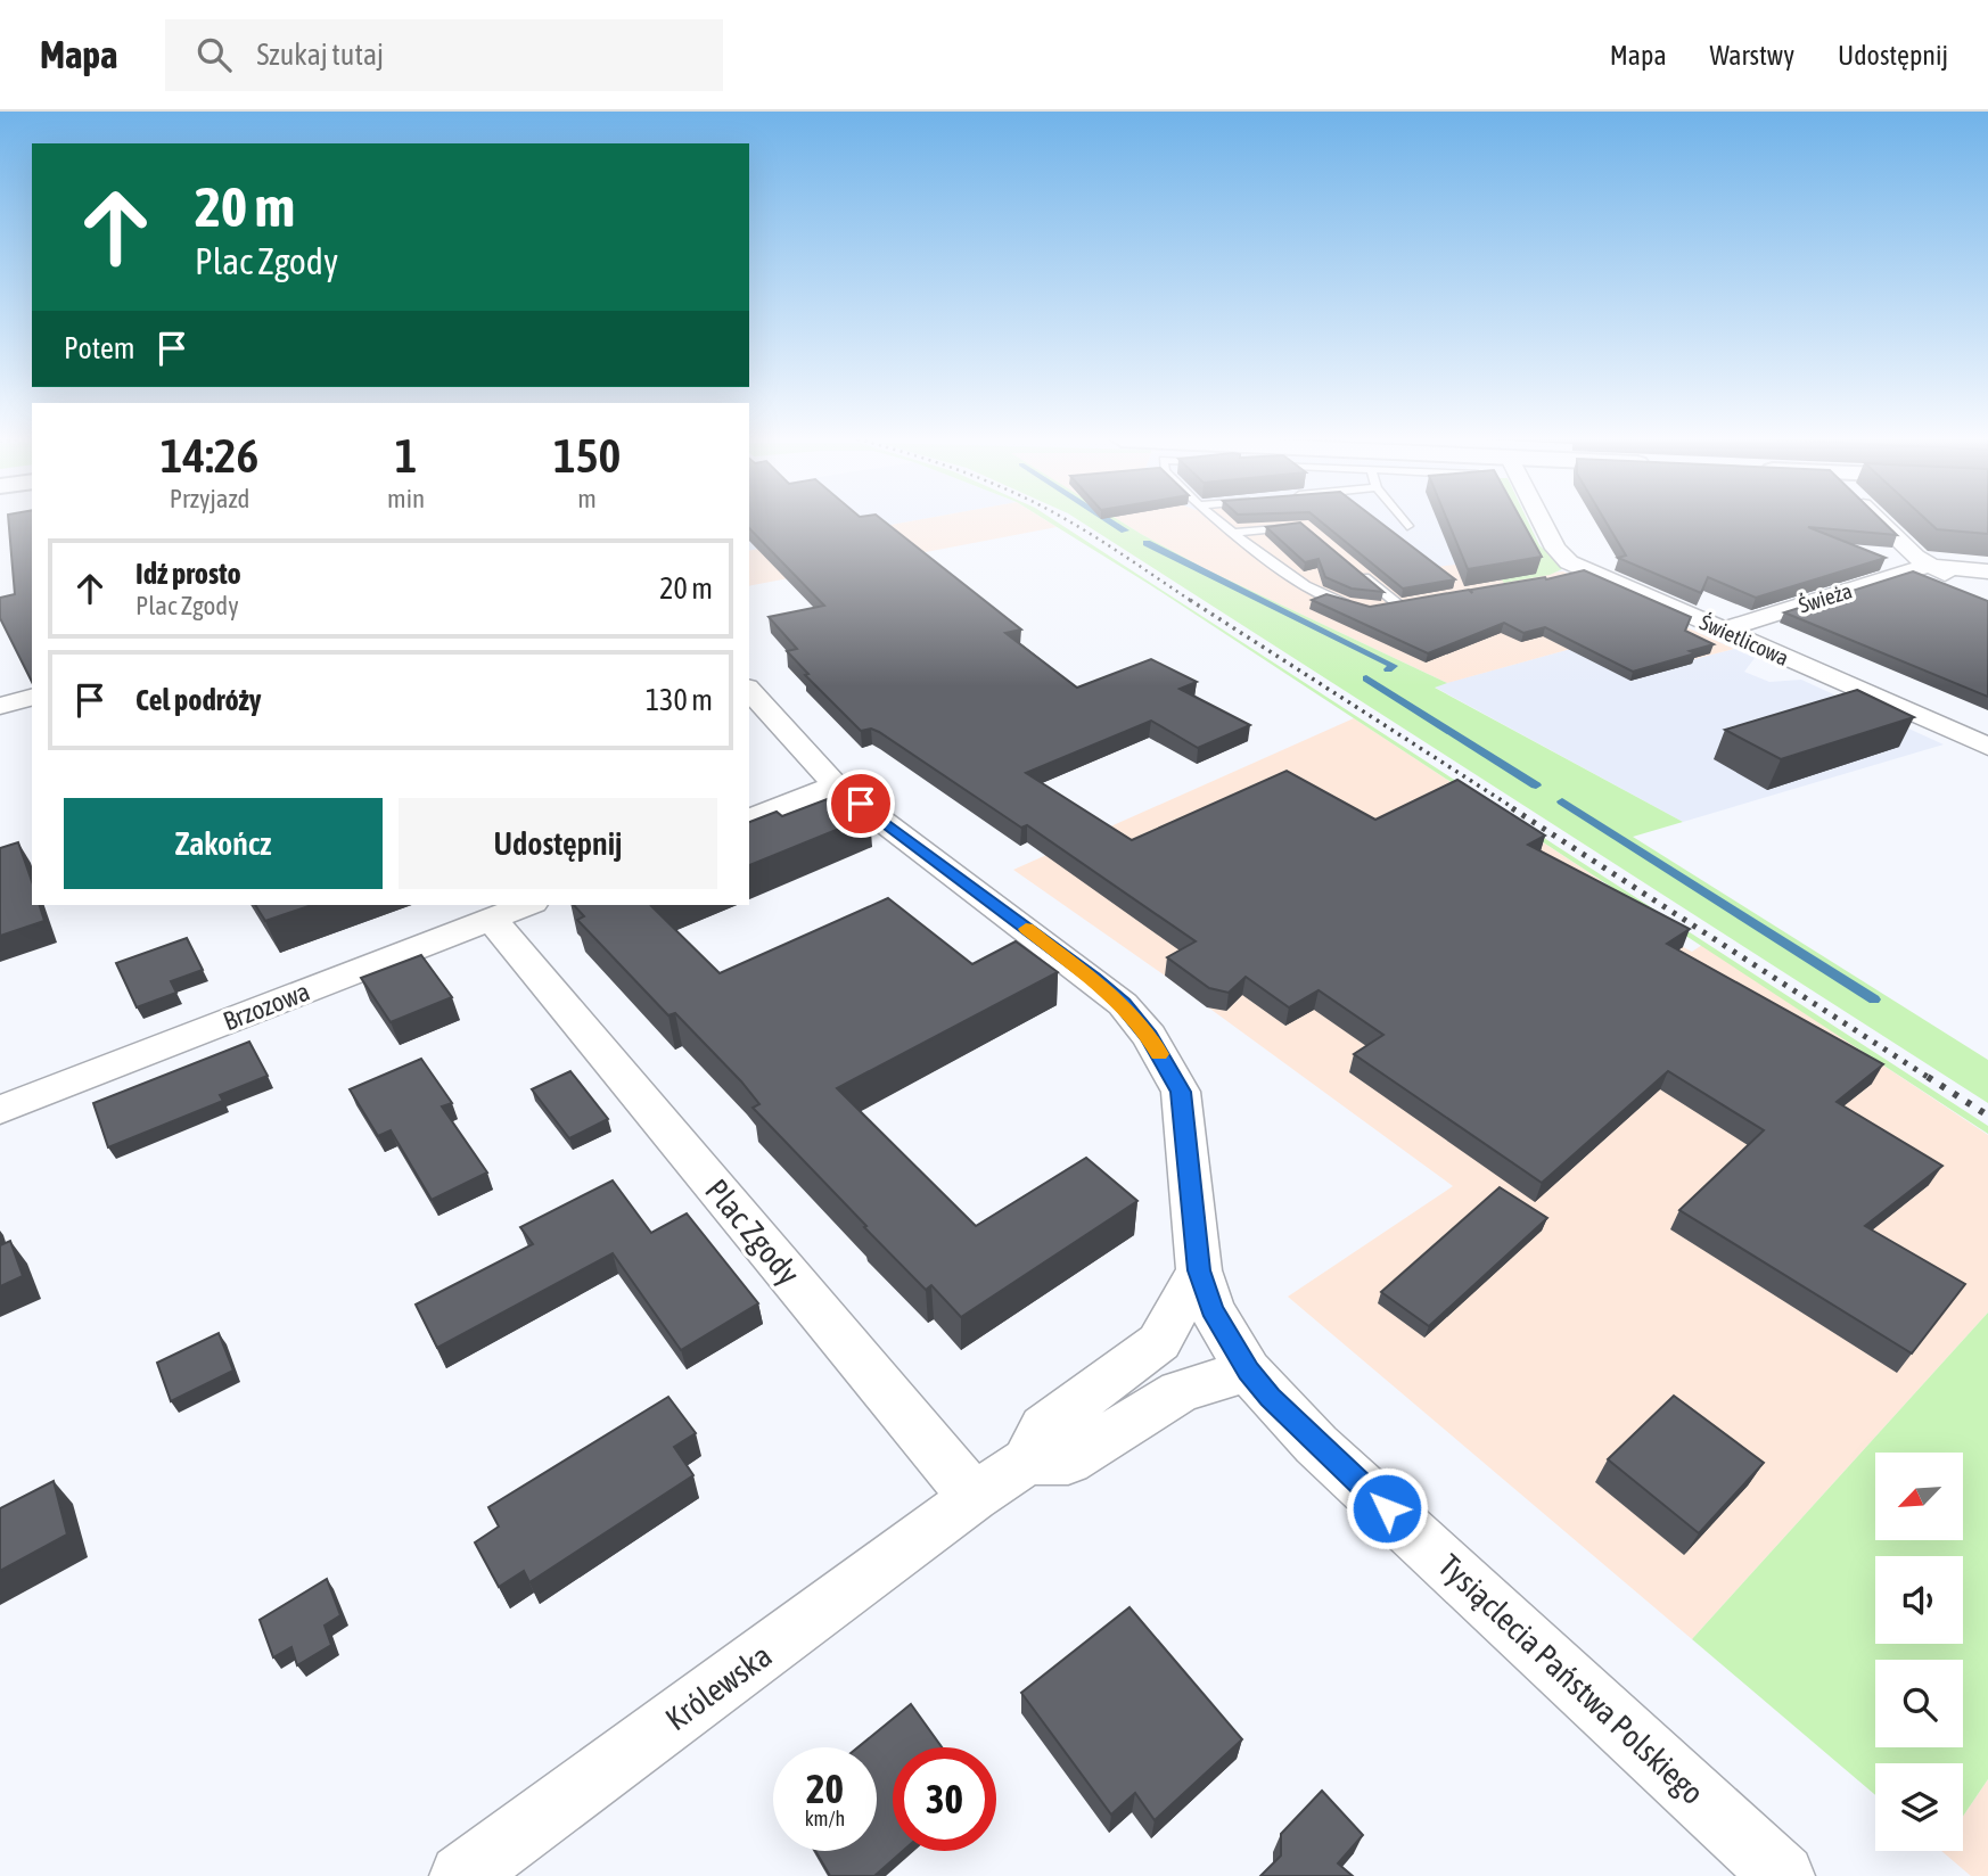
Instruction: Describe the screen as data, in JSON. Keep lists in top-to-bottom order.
{
  "streets": {
    "street": [
      "Świeża",
      "Świetlicowa",
      "Brzozowa",
      "Plac Zgody",
      "Tysiąclecia Państwa Polskiego",
      "Królewska"
    ]
  },
  "crossings": [
    ["Świeża", "Świetlicowa"],
    ["Brzozowa", "Plac Zgody"],
    ["Plac Zgody", "Królewska"]
  ],
  "north": "bottom left",
  "page": {
    "header": "Mapa",
    "search": "Szukaj tutaj",
    "nav": ["Mapa", "Warstwy", "Udostępnij"],
    "turn": ["20 m", "Plac Zgody"],
    "then": "Potem",
    "eta": [
      "14:26",
      "Przyjazd",
      "1",
      "min",
      "150",
      "m"
    ],
    "list": [
      {
        "name": "Idź prosto",
        "note": "Plac Zgody",
        "value": "20 m"
      },
      {
        "name": "Cel podróży",
        "value": "130 m"
      }
    ],
    "buttons": ["Zakończ", "Udostępnij"],
    "speed": "20 km/h",
    "limit": "30"
  }
}
